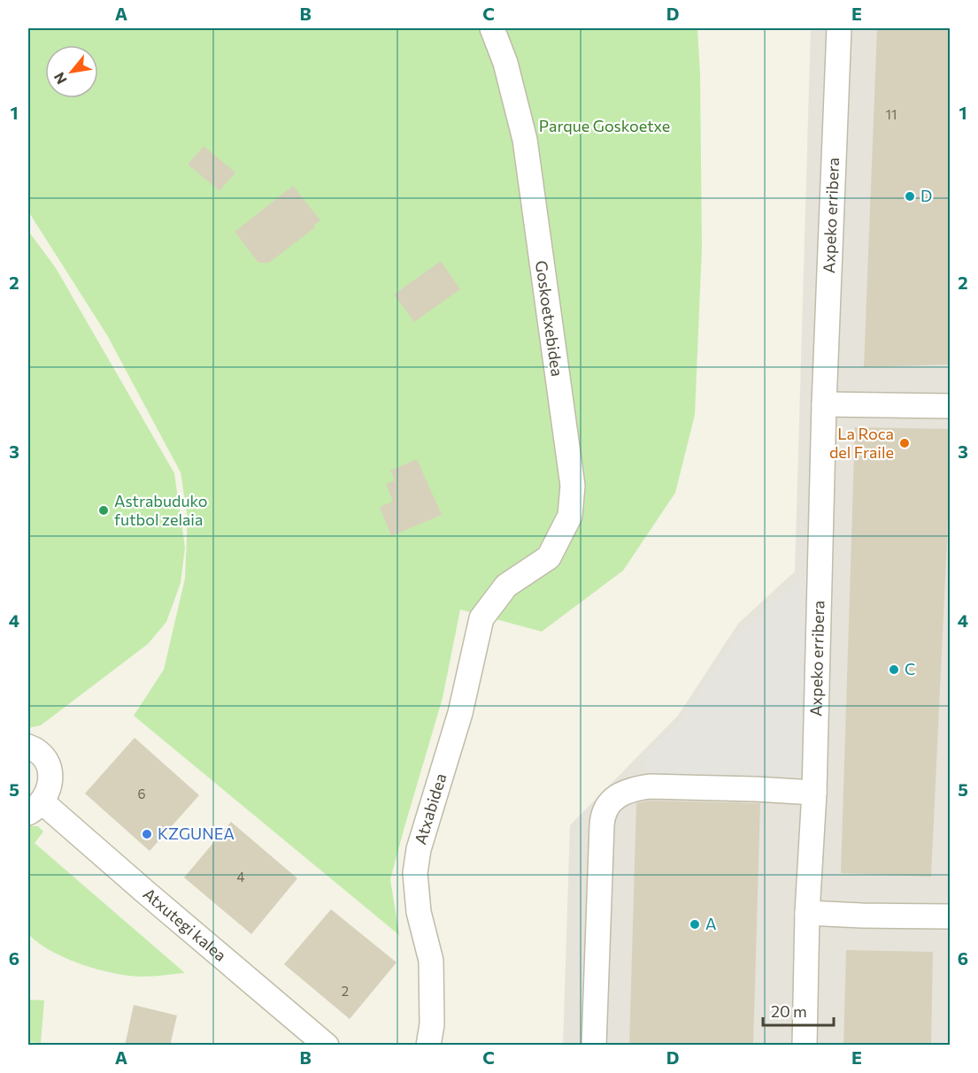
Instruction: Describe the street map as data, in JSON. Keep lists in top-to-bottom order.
{
  "streets": {
    "street": [
      "Axpeko erribera",
      "Goskoetxebidea",
      "Atxabidea",
      "Atxutegi kalea"
    ]
  },
  "crossings": [
    ["Goskoetxebidea", "Atxabidea"]
  ],
  "parks": ["Parque Goskoetxe"],
  "places": [
    "D",
    "La Roca del Fraile",
    "Astrabuduko futbol zelaia",
    "C",
    "KZGUNEA",
    "A"
  ],
  "house_numbers": [
    "11",
    "6",
    "4",
    "2"
  ],
  "scale_bar": "20 m",
  "north": "bottom left",
  "grid": {
    "columns": [
      "A",
      "B",
      "C",
      "D",
      "E"
    ],
    "rows": [
      "1",
      "2",
      "3",
      "4",
      "5",
      "6"
    ]
  }
}
